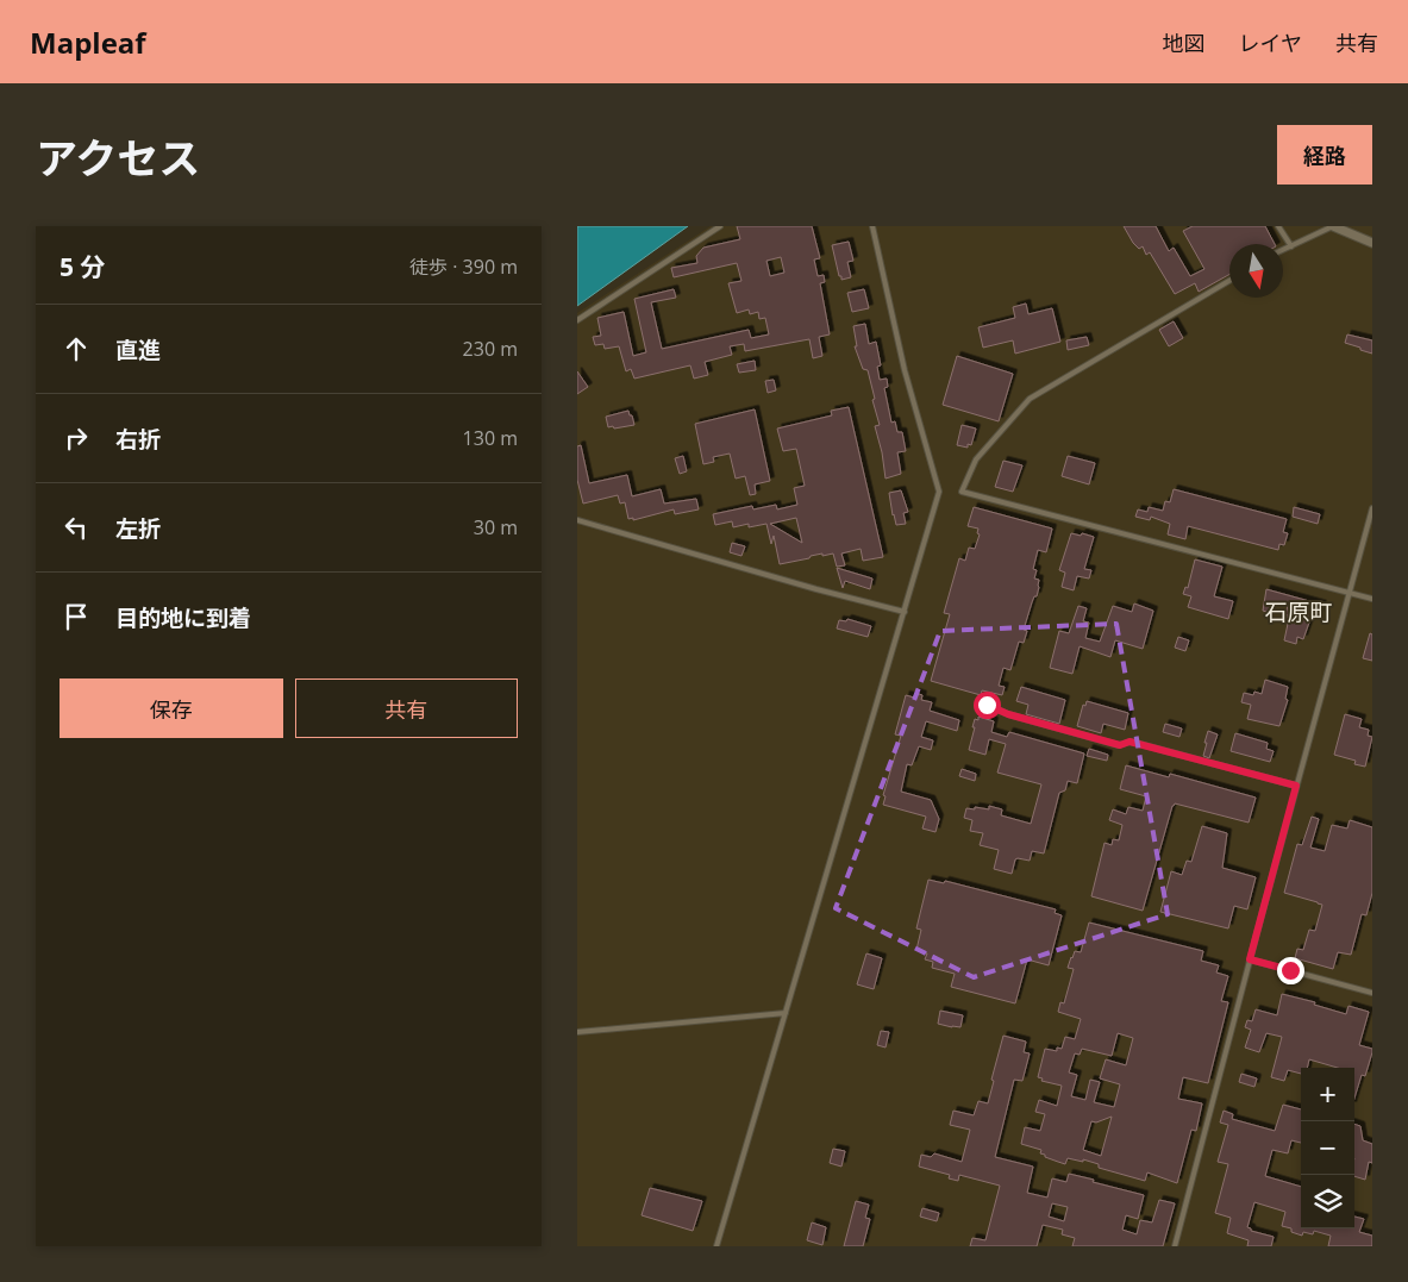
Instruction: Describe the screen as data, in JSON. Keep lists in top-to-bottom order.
{
  "districts": ["石原町"],
  "north": "bottom",
  "page": {
    "header": "Mapleaf",
    "nav": ["地図", "レイヤ", "共有"],
    "title": "アクセス",
    "buttons": [
      "経路",
      ["保存", "共有"]
    ],
    "heading": ["5 分", "徒歩 · 390 m"],
    "list": [
      ["直進", "230 m"],
      ["右折", "130 m"],
      ["左折", "30 m"],
      "目的地に到着"
    ],
    "map_buttons": ["+", "−"]
  }
}
